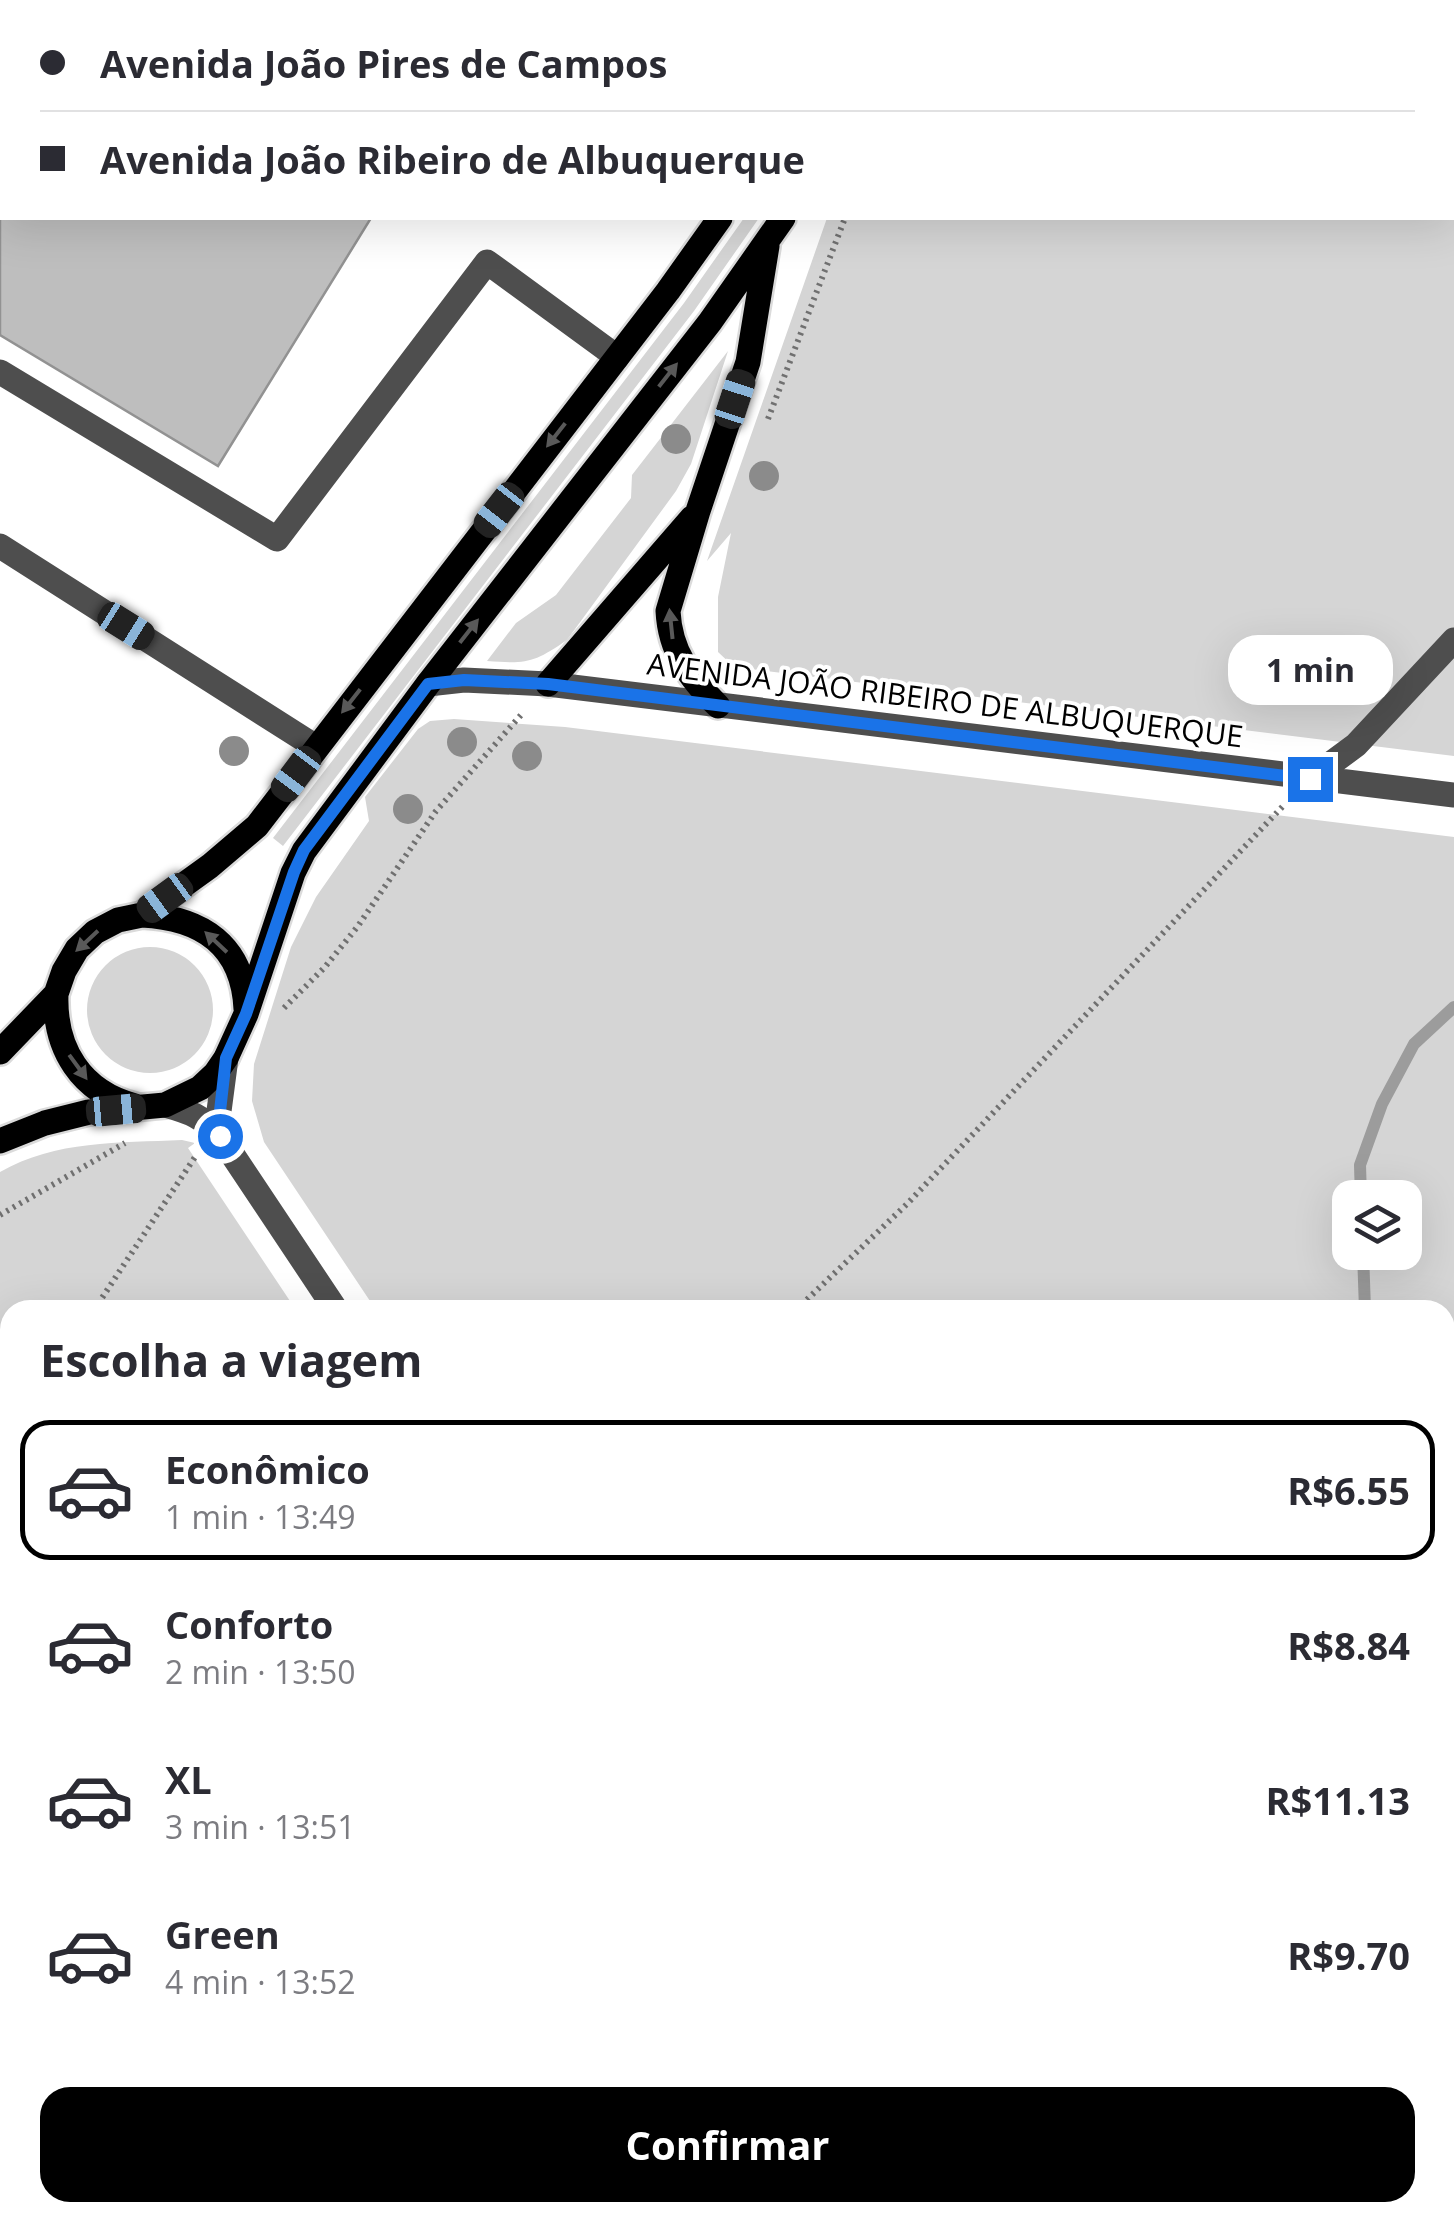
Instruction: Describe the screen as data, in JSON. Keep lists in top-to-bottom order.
{
  "streets": {
    "street": ["AVENIDA JOÃO RIBEIRO DE ALBUQUERQUE"]
  },
  "page": {
    "banner": ["Avenida João Pires de Campos", "Avenida João Ribeiro de Albuquerque"],
    "bubble": "1 min",
    "heading": "Escolha a viagem",
    "list": [
      {
        "name": "Econômico",
        "note": "1 min · 13:49",
        "value": "R$6.55"
      },
      {
        "name": "Conforto",
        "note": "2 min · 13:50",
        "value": "R$8.84"
      },
      {
        "name": "XL",
        "note": "3 min · 13:51",
        "value": "R$11.13"
      },
      {
        "name": "Green",
        "note": "4 min · 13:52",
        "value": "R$9.70"
      }
    ],
    "buttons": "Confirmar"
  }
}
